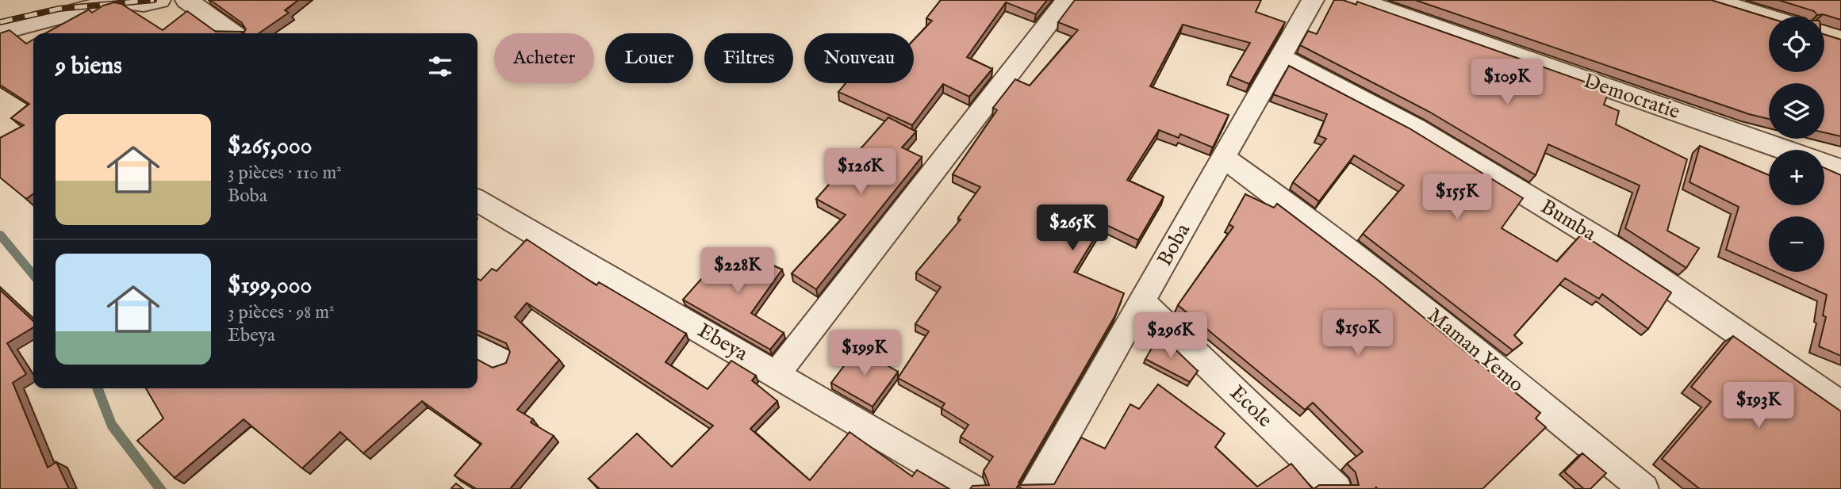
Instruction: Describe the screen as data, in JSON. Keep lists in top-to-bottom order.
{
  "streets": {
    "street": [
      "Democratie",
      "Bumba",
      "Boba",
      "Ebeya",
      "Maman Yemo",
      "Ecole"
    ]
  },
  "crossings": [
    ["Bumba", "Boba"],
    ["Boba", "Maman Yemo"],
    ["Boba", "Ecole"]
  ],
  "page": {
    "map_buttons": ["+", "−"],
    "chip": [
      "Acheter",
      "Louer",
      "Filtres",
      "Nouveau"
    ],
    "heading": "9 biens",
    "price": [
      "$109K",
      "$126K",
      "$155K",
      "$265K",
      "$228K",
      "$150K",
      "$296K",
      "$199K",
      "$193K"
    ],
    "list": [
      {
        "name": "$265,000",
        "note": "3 pièces · 110 m² · Boba"
      },
      {
        "name": "$199,000",
        "note": "3 pièces · 98 m² · Ebeya"
      }
    ]
  }
}
